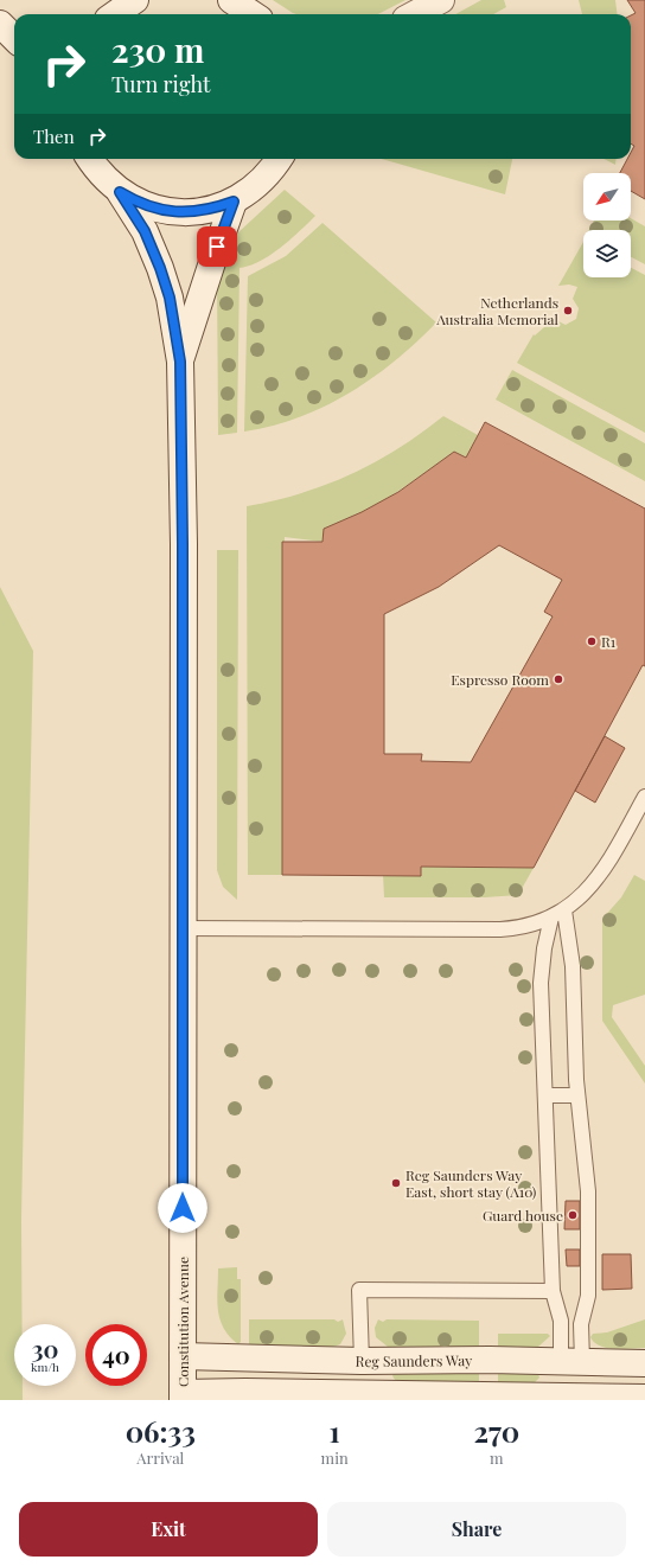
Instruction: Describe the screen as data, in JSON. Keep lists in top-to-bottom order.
{
  "streets": {
    "street": ["Constitution Avenue", "Reg Saunders Way"]
  },
  "crossings": [
    ["Constitution Avenue", "Reg Saunders Way"]
  ],
  "places": [
    "Netherlands Australia Memorial",
    "R1",
    "Espresso Room",
    "Reg Saunders Way East, short stay (A10)",
    "Guard house"
  ],
  "north": "bottom left",
  "page": {
    "turn": ["230 m", "Turn right"],
    "then": "Then",
    "speed": "30 km/h",
    "limit": "40",
    "eta": [
      "06:33",
      "Arrival",
      "1",
      "min",
      "270",
      "m"
    ],
    "buttons": ["Exit", "Share"]
  }
}
